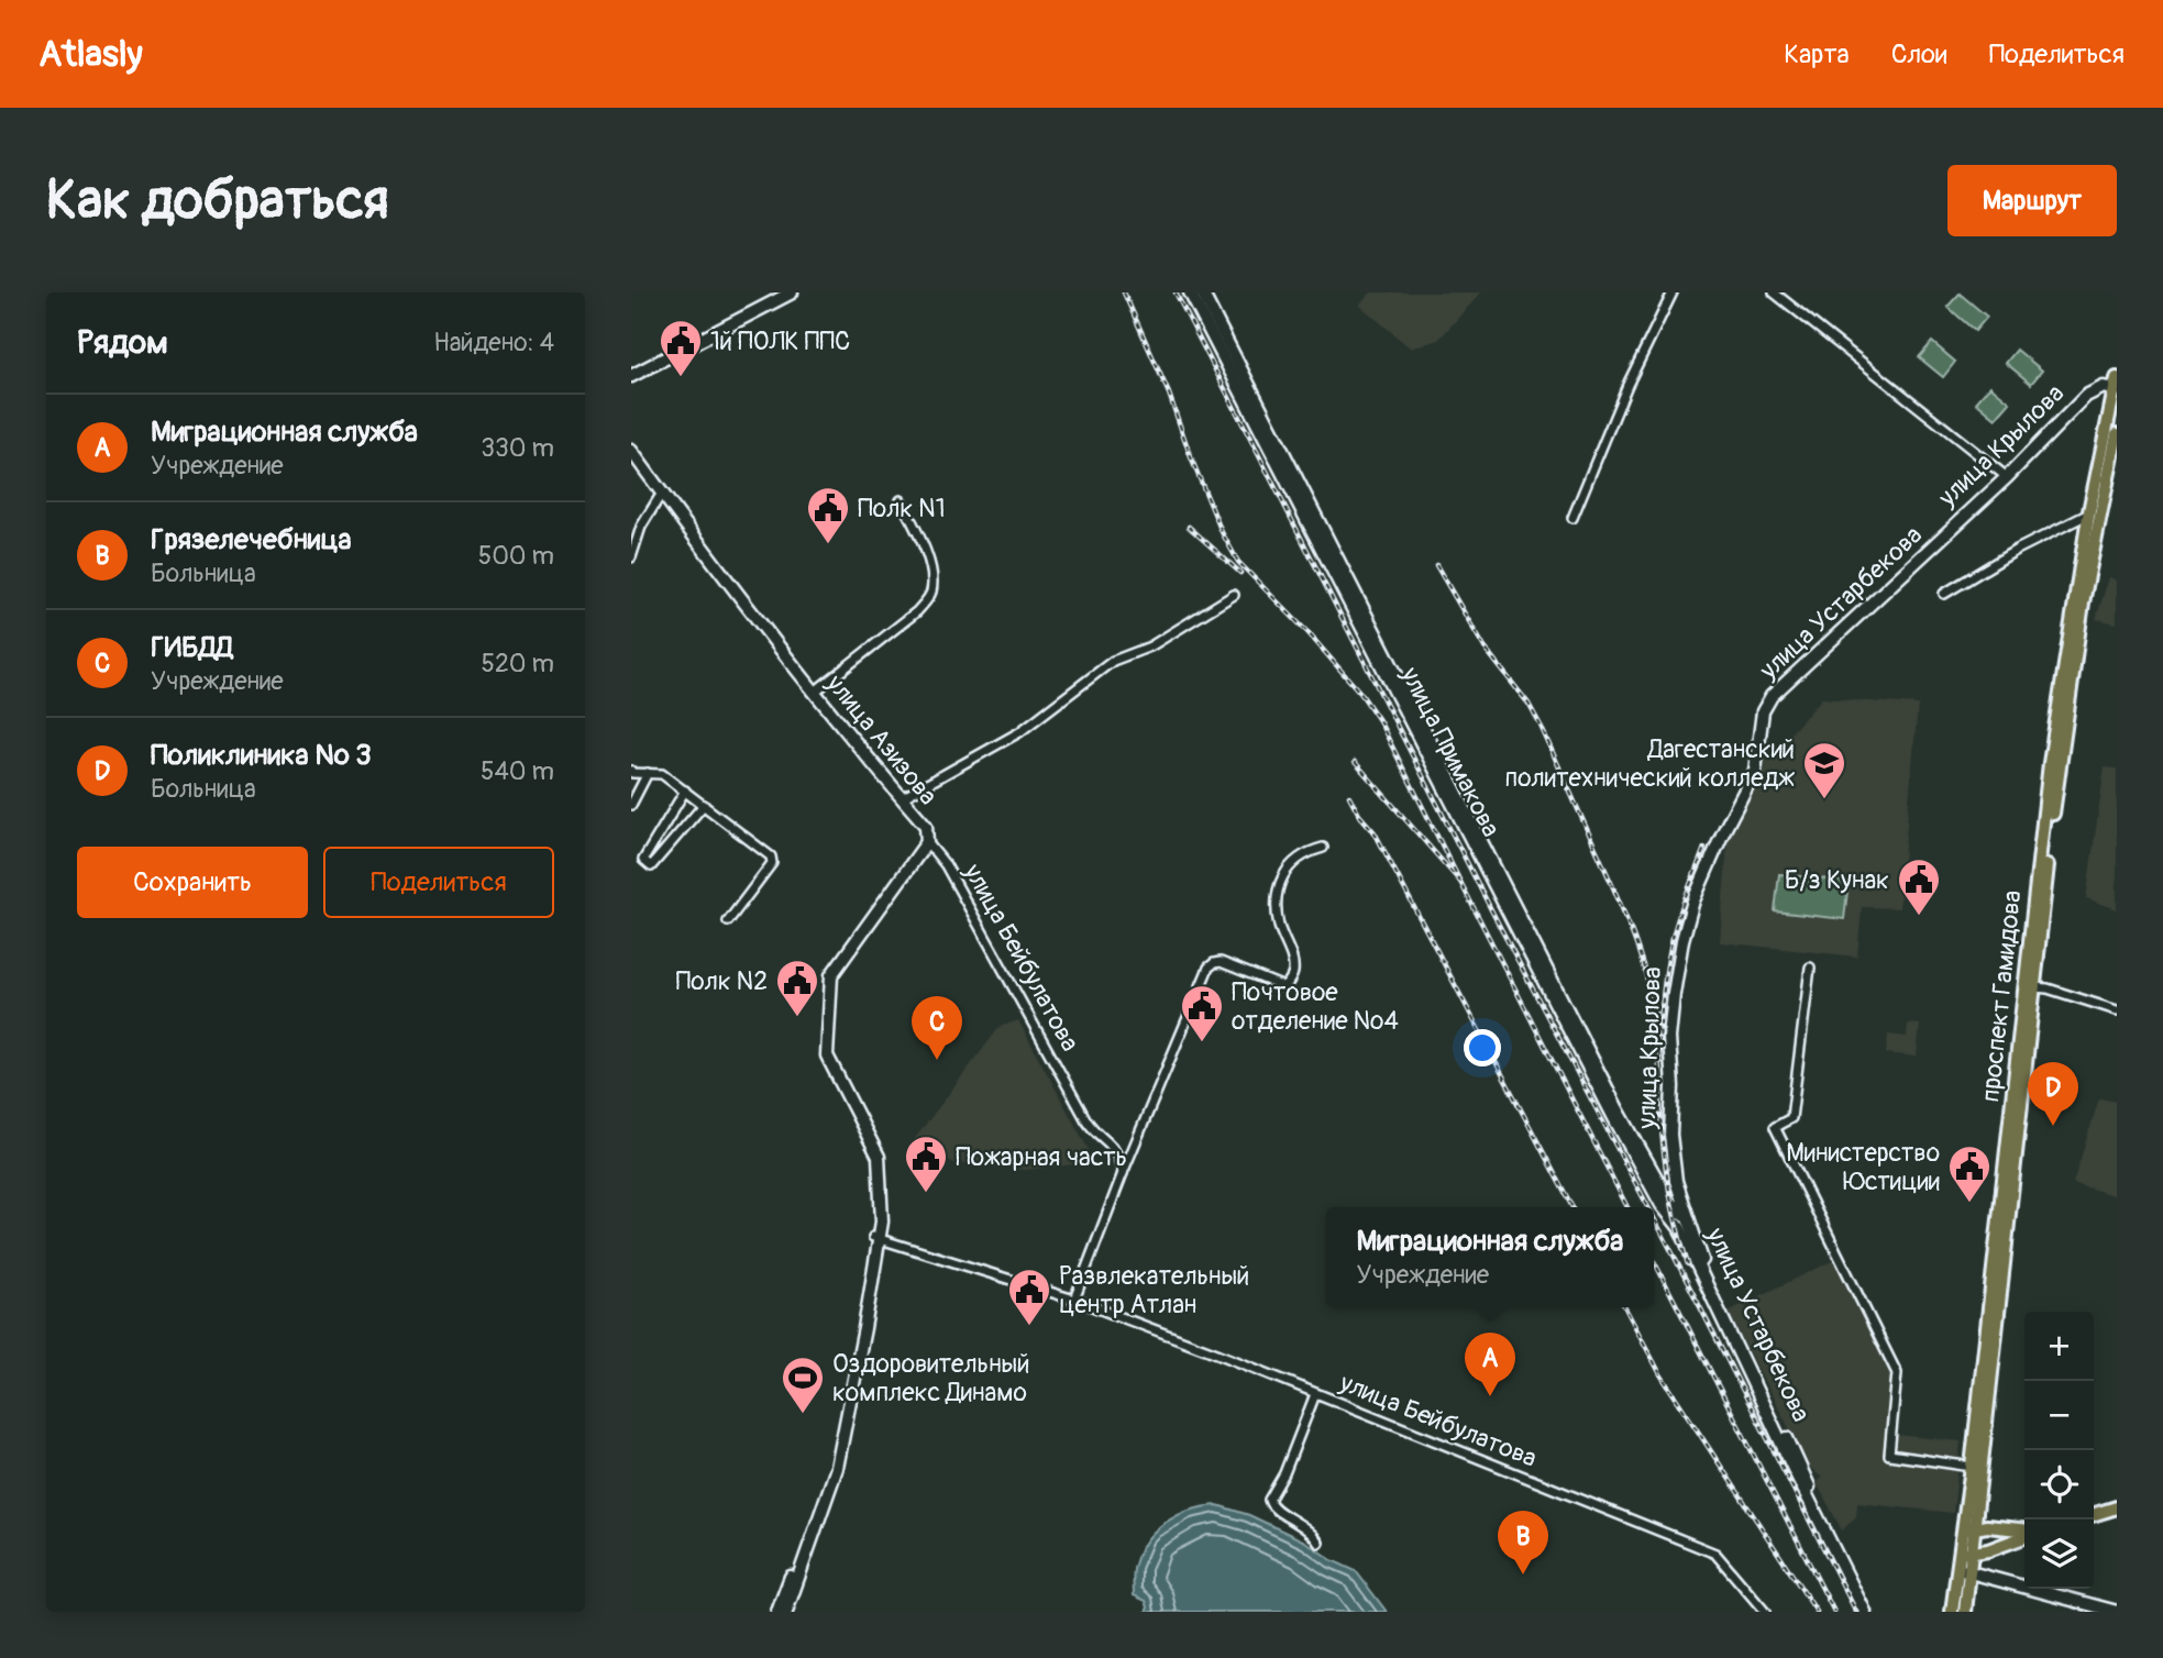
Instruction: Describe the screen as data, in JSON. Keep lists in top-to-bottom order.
{
  "streets": {
    "main road": [
      "улица Крылова",
      "улица Устарбекова",
      "улица Азизова",
      "улица Примакова",
      "проспект Гамидова"
    ],
    "street": ["улица Бейбулатова"]
  },
  "crossings": [
    ["улица Крылова", "улица Устарбекова"],
    ["улица Крылова", "улица Примакова"],
    ["улица Крылова", "проспект Гамидова"],
    ["улица Устарбекова", "улица Примакова"],
    ["улица Азизова", "улица Бейбулатова"]
  ],
  "places": {
    "public building": [
      "1й ПОЛК ППС",
      "Полк N1",
      "Б/з Кунак",
      "Полк N2",
      "Почтовое отделение №4",
      "Пожарная часть",
      "Министерство Юстиции",
      "Развлекательный центр Атлан"
    ],
    "school or university": ["Дагестанский политехнический колледж"],
    "sports": ["Оздоровительный комплекс Динамо"]
  },
  "page": {
    "header": "Atlasly",
    "nav": ["Карта", "Слои", "Поделиться"],
    "buttons": [
      "Маршрут",
      ["Сохранить", "Поделиться"]
    ],
    "title": "Как добраться",
    "heading": ["Рядом", "Найдено: 4"],
    "list": [
      {
        "mark": "A",
        "name": "Миграционная служба",
        "note": "Учреждение",
        "value": "330 m"
      },
      {
        "mark": "B",
        "name": "Грязелечебница",
        "note": "Больница",
        "value": "500 m"
      },
      {
        "mark": "C",
        "name": "ГИБДД",
        "note": "Учреждение",
        "value": "520 m"
      },
      {
        "mark": "D",
        "name": "Поликлиника № 3",
        "note": "Больница",
        "value": "540 m"
      }
    ],
    "pins": [
      "C",
      "D",
      "A",
      "B"
    ],
    "popup": ["Миграционная служба", "Учреждение"],
    "map_buttons": ["+", "−"]
  }
}
